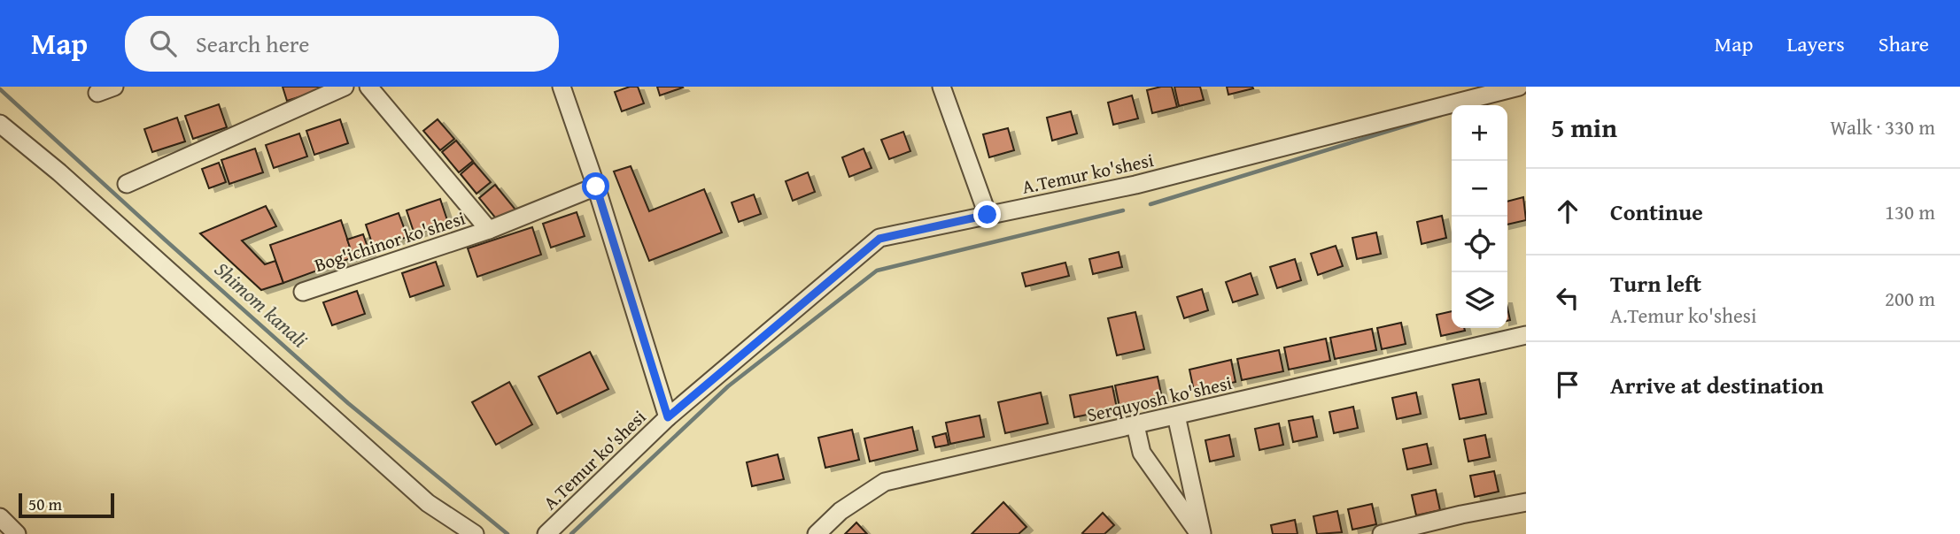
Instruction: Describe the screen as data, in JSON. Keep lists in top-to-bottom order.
{
  "streets": {
    "street": ["A.Temur ko'shesi", "Bog'ichinor ko'shesi", "Serquyosh ko'shesi"]
  },
  "water": ["Shimom kanali"],
  "scale_bar": "50 m",
  "page": {
    "header": "Map",
    "search": "Search here",
    "nav": ["Map", "Layers", "Share"],
    "heading": ["5 min", "Walk · 330 m"],
    "map_buttons": ["+", "−"],
    "list": [
      ["Continue", "130 m"],
      ["Turn left", "A.Temur ko'shesi", "200 m"],
      "Arrive at destination"
    ],
    "scale": "50 m"
  }
}
